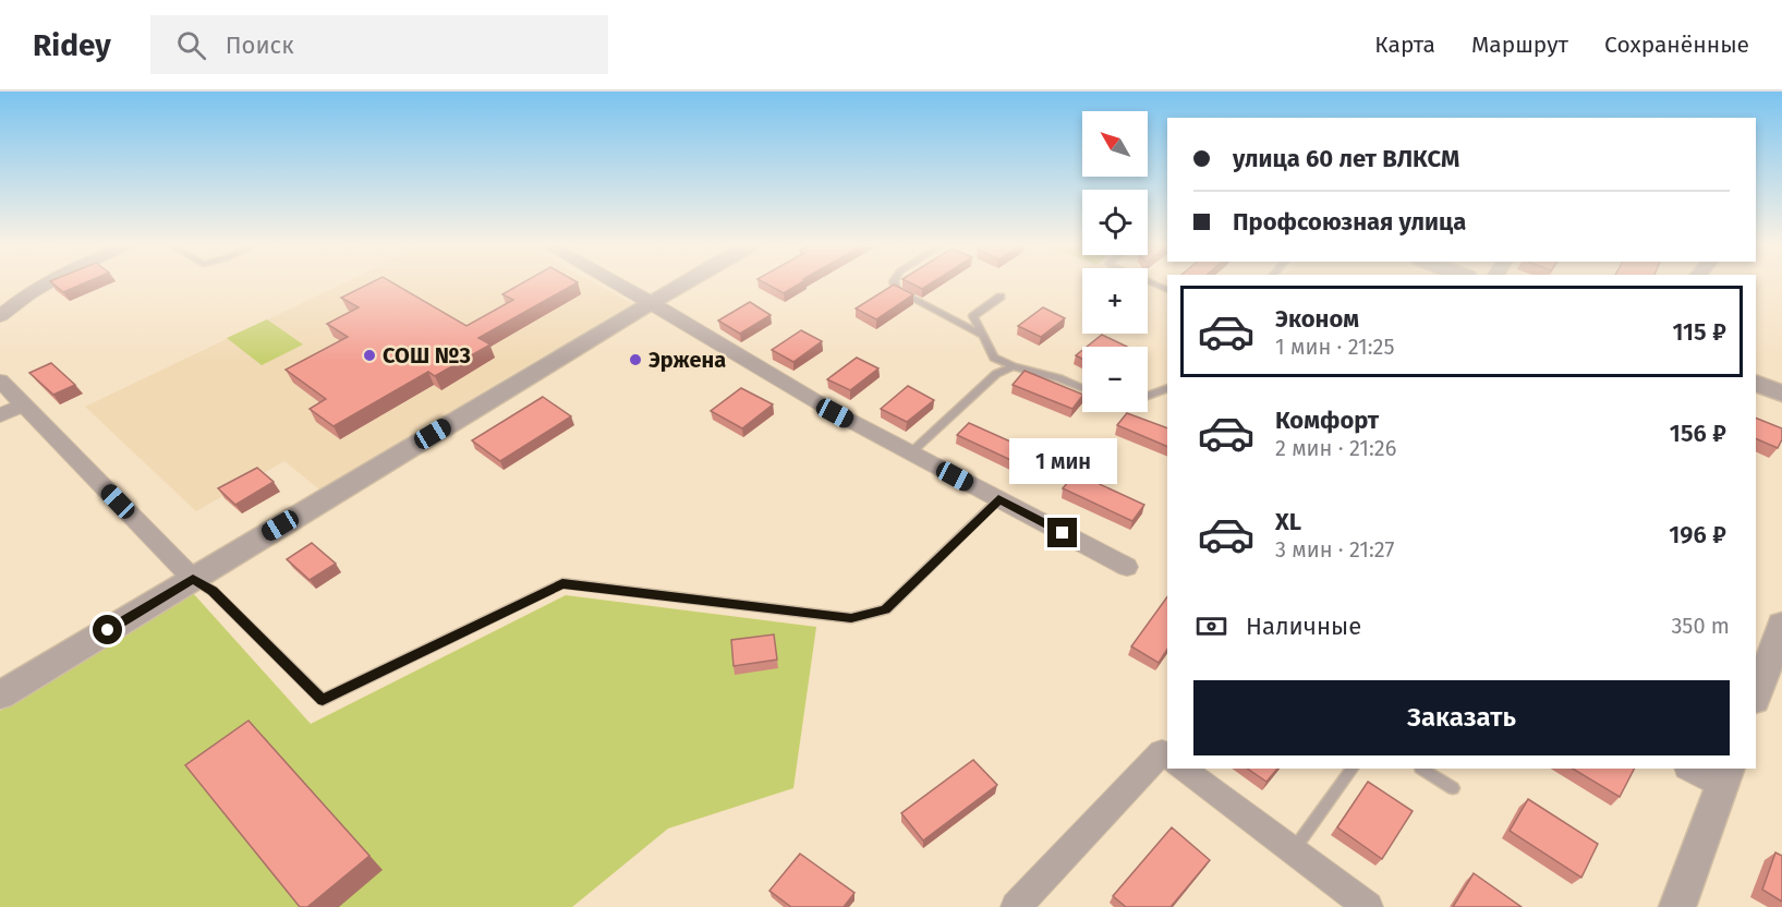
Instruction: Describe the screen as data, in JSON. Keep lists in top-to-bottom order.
{
  "places": ["СОШ №3", "Эржена"],
  "north": "top left",
  "page": {
    "header": "Ridey",
    "search": "Поиск",
    "nav": ["Карта", "Маршрут", "Сохранённые"],
    "map_buttons": ["+", "−"],
    "banner": ["улица 60 лет ВЛКСМ", "Профсоюзная улица"],
    "list": [
      {
        "name": "Эконом",
        "note": "1 мин · 21:25",
        "value": "115 ₽"
      },
      {
        "name": "Комфорт",
        "note": "2 мин · 21:26",
        "value": "156 ₽"
      },
      {
        "name": "XL",
        "note": "3 мин · 21:27",
        "value": "196 ₽"
      }
    ],
    "bubble": "1 мин",
    "pay": ["Наличные", "350 m"],
    "buttons": "Заказать"
  }
}
